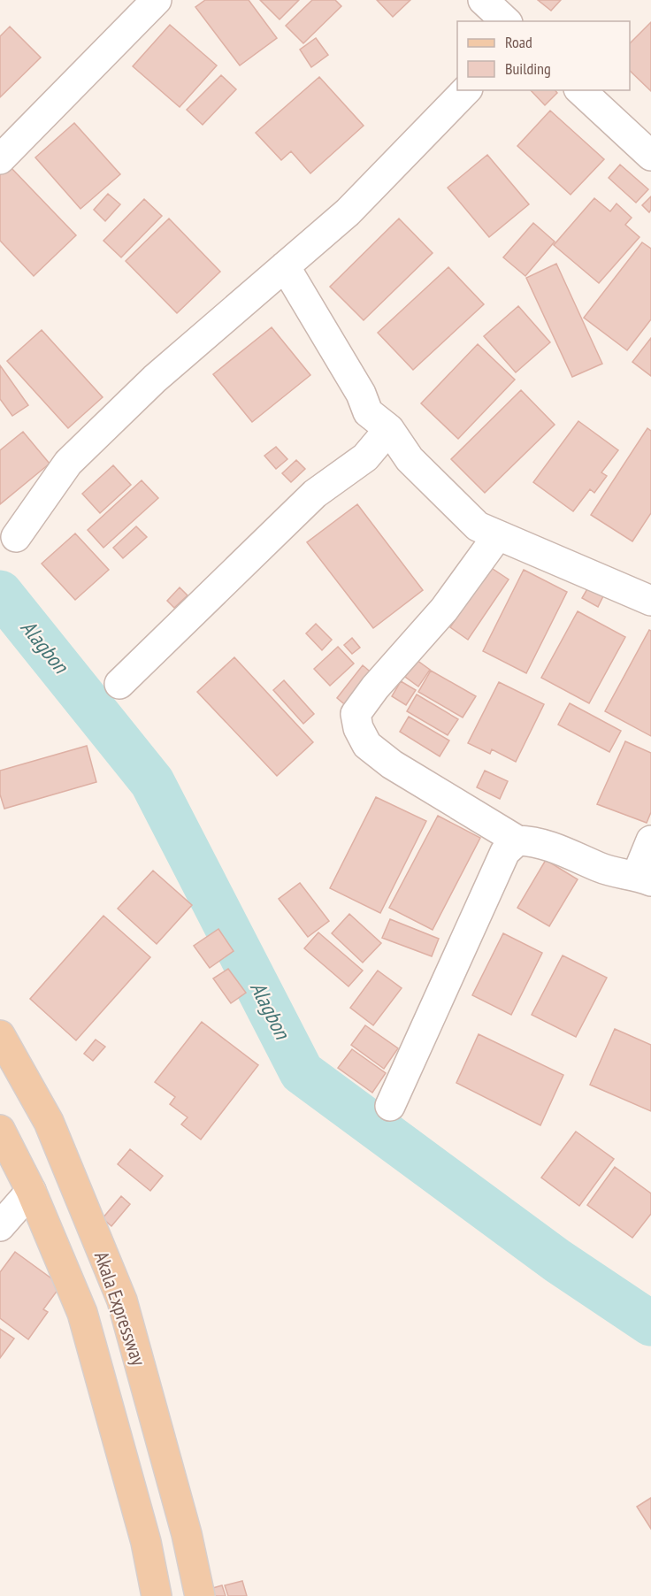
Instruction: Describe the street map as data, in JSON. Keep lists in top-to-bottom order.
{
  "streets": {
    "main road": ["Akala Expressway"]
  },
  "water": ["Alagbon"],
  "legend": ["Road", "Building"]
}
